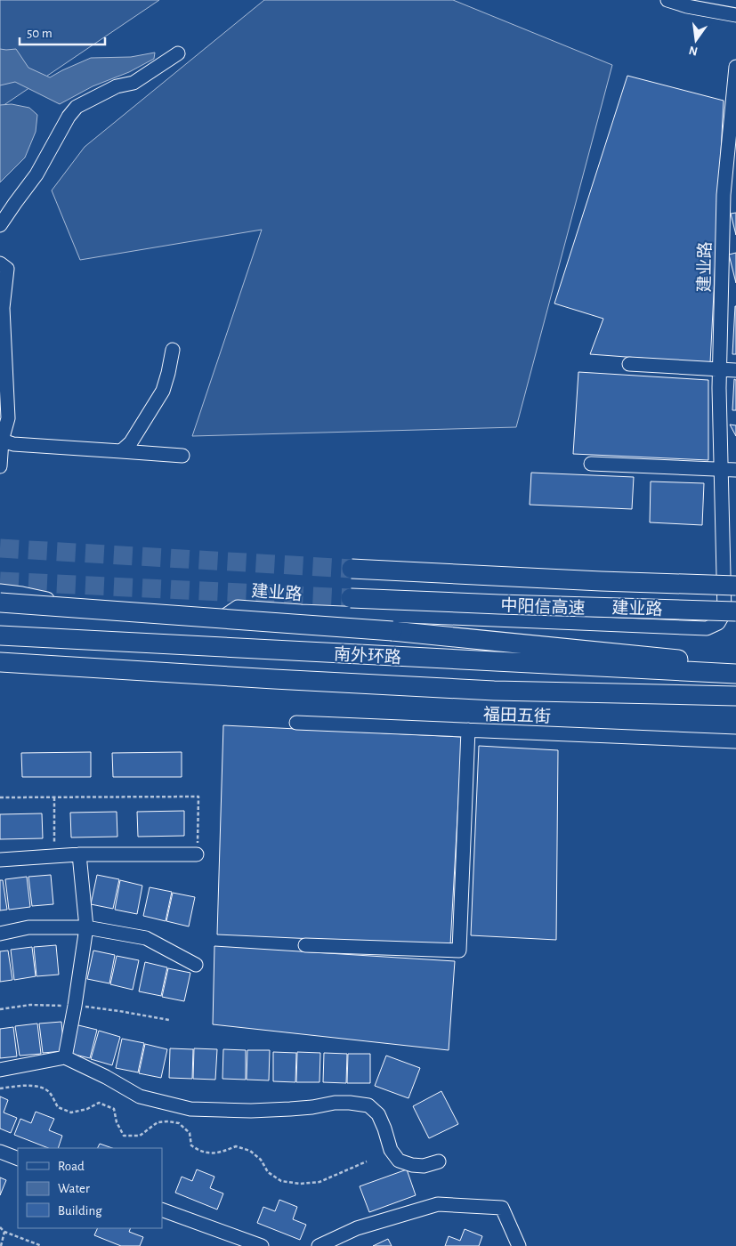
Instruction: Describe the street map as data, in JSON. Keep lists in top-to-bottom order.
{
  "streets": {
    "highway": ["中阳信高速", "南外环路"],
    "street": ["建业路", "福田五街"]
  },
  "legend": ["Road", "Water", "Building"],
  "scale_bar": "50 m",
  "north": "bottom"
}
